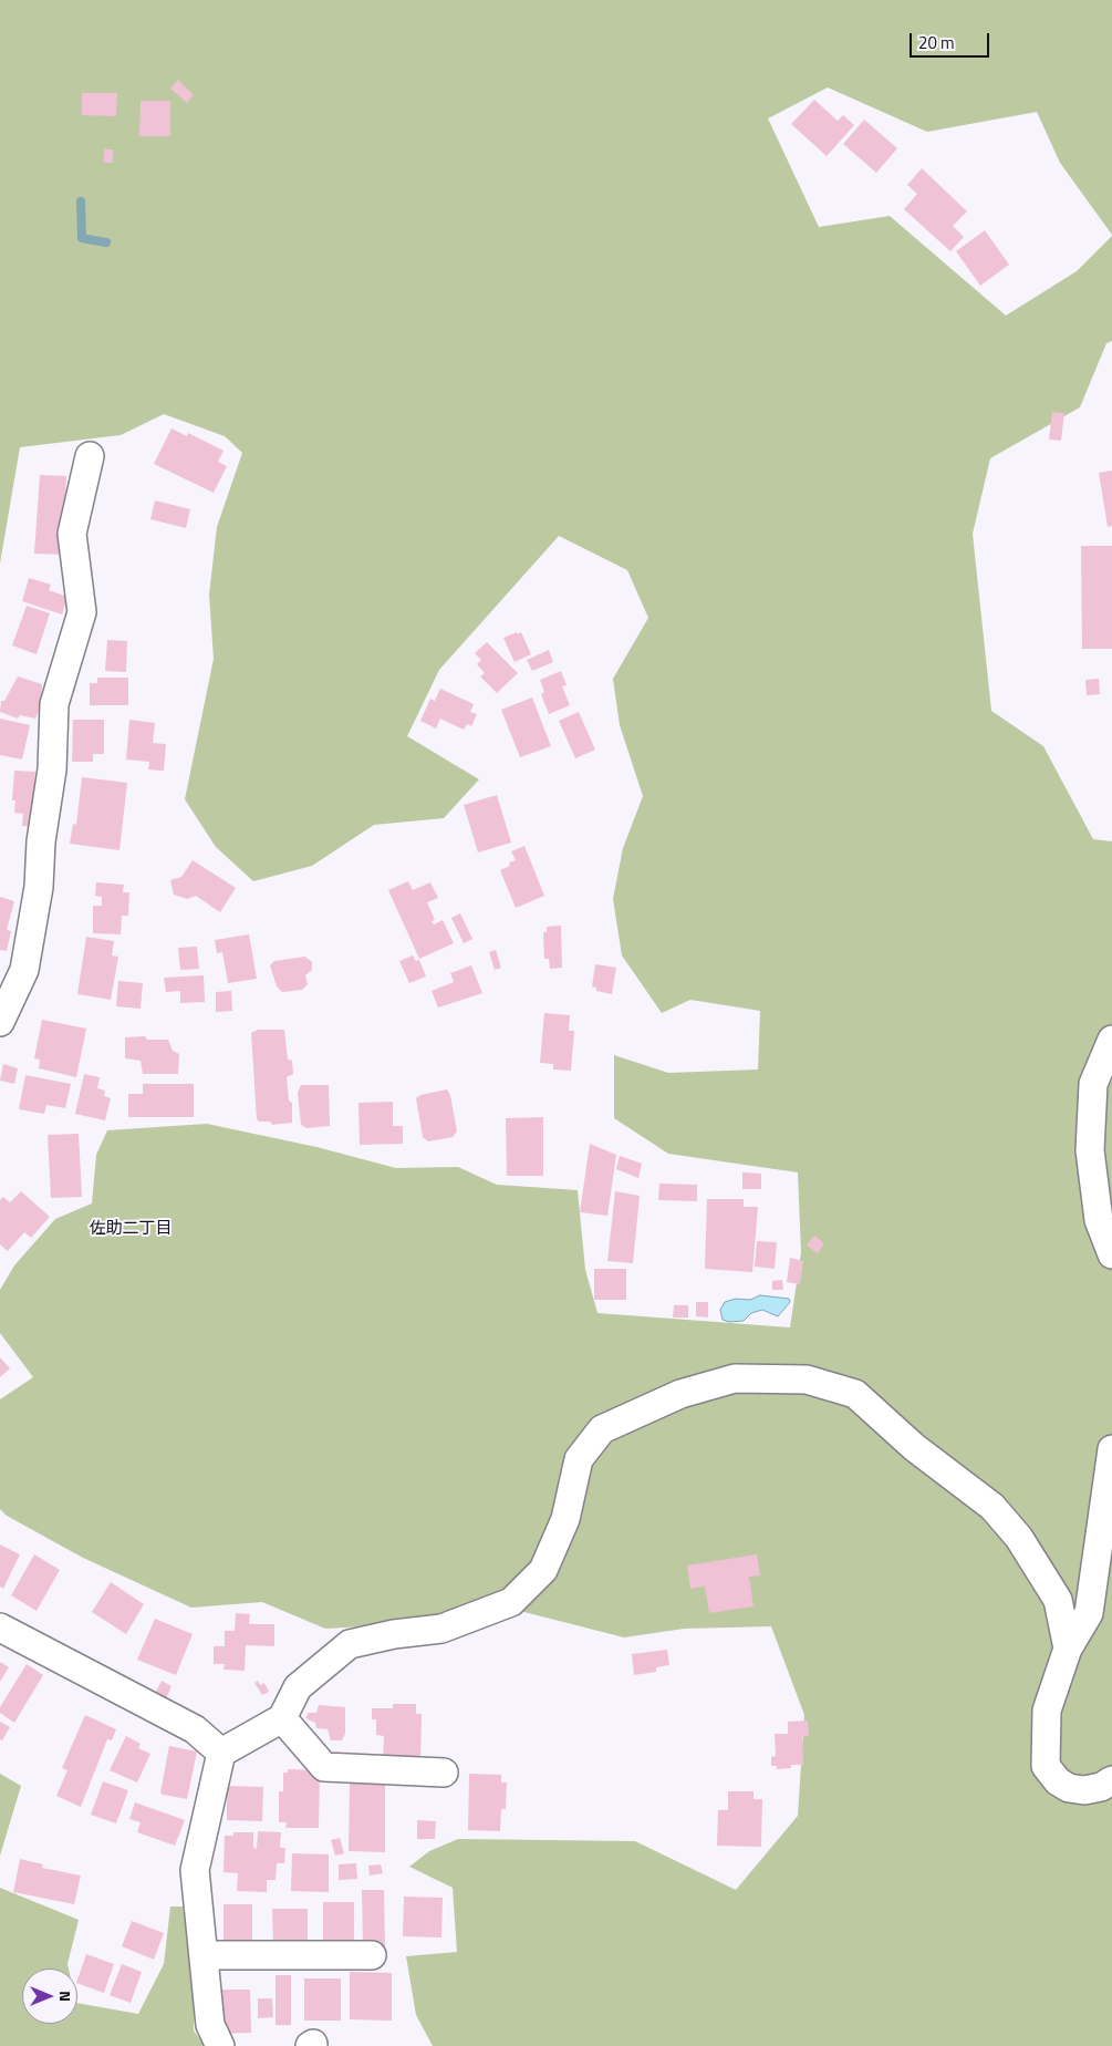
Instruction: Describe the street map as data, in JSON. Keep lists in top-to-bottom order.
{
  "districts": ["佐助二丁目"],
  "scale_bar": "20 m",
  "north": "right"
}
